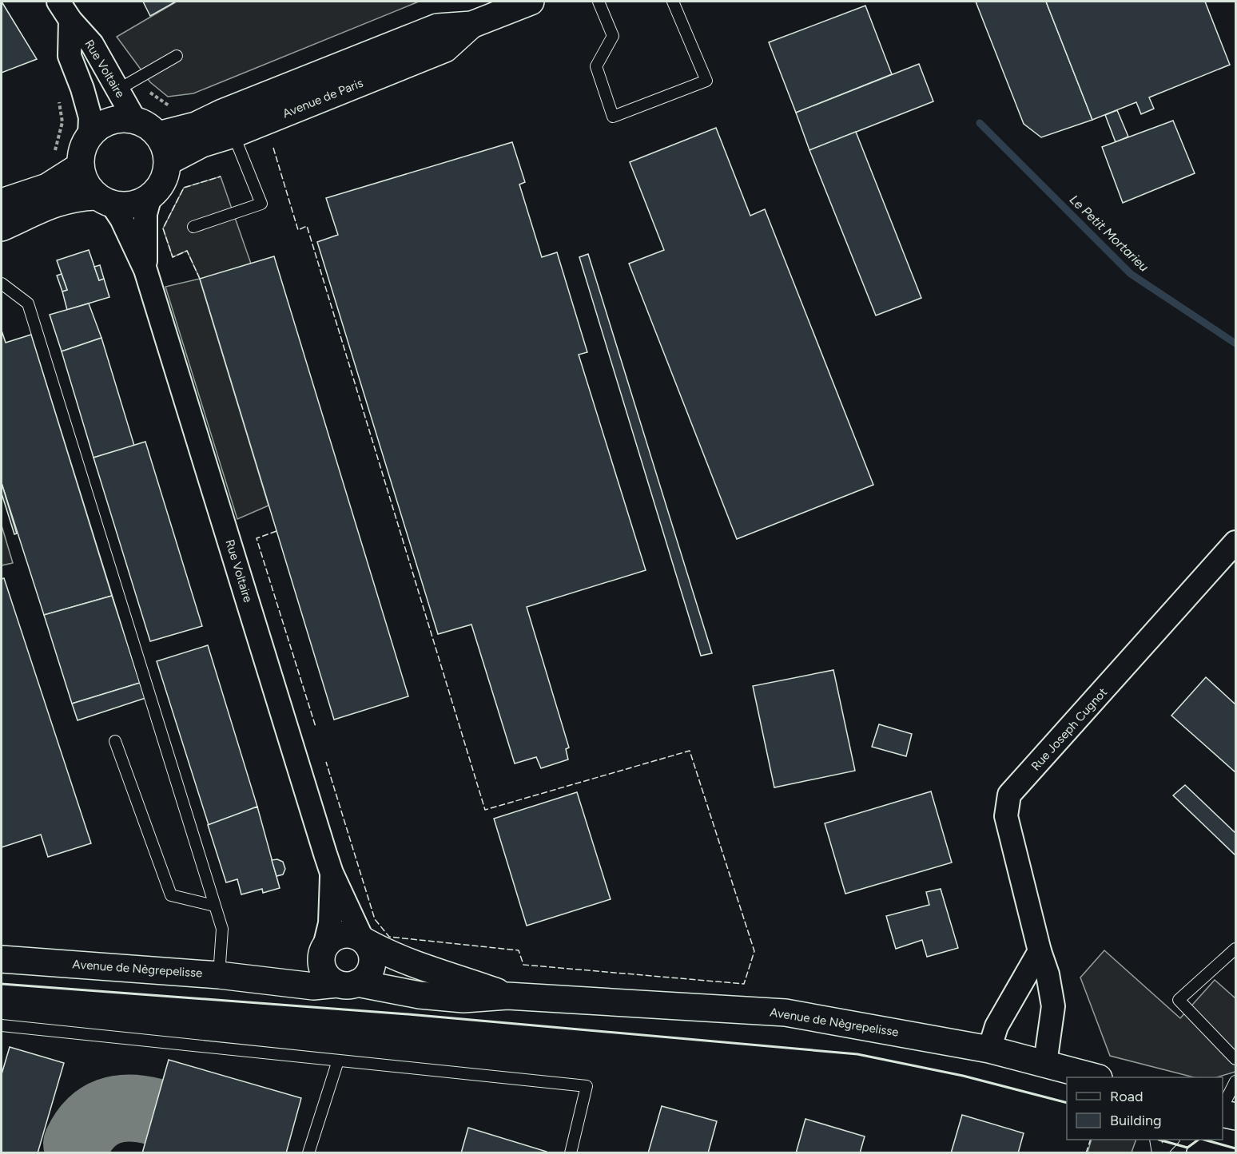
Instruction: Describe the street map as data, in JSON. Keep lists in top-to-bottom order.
{
  "streets": {
    "main road": ["Avenue de Paris", "Avenue de Nègrepelisse"],
    "street": ["Rue Voltaire", "Rue Joseph Cugnot"]
  },
  "crossings": [
    ["Rue Voltaire", "Avenue de Paris"],
    ["Rue Voltaire", "Avenue de Nègrepelisse"],
    ["Rue Joseph Cugnot", "Avenue de Nègrepelisse"]
  ],
  "water": ["Le Petit Mortarieu"],
  "legend": ["Road", "Building"]
}
